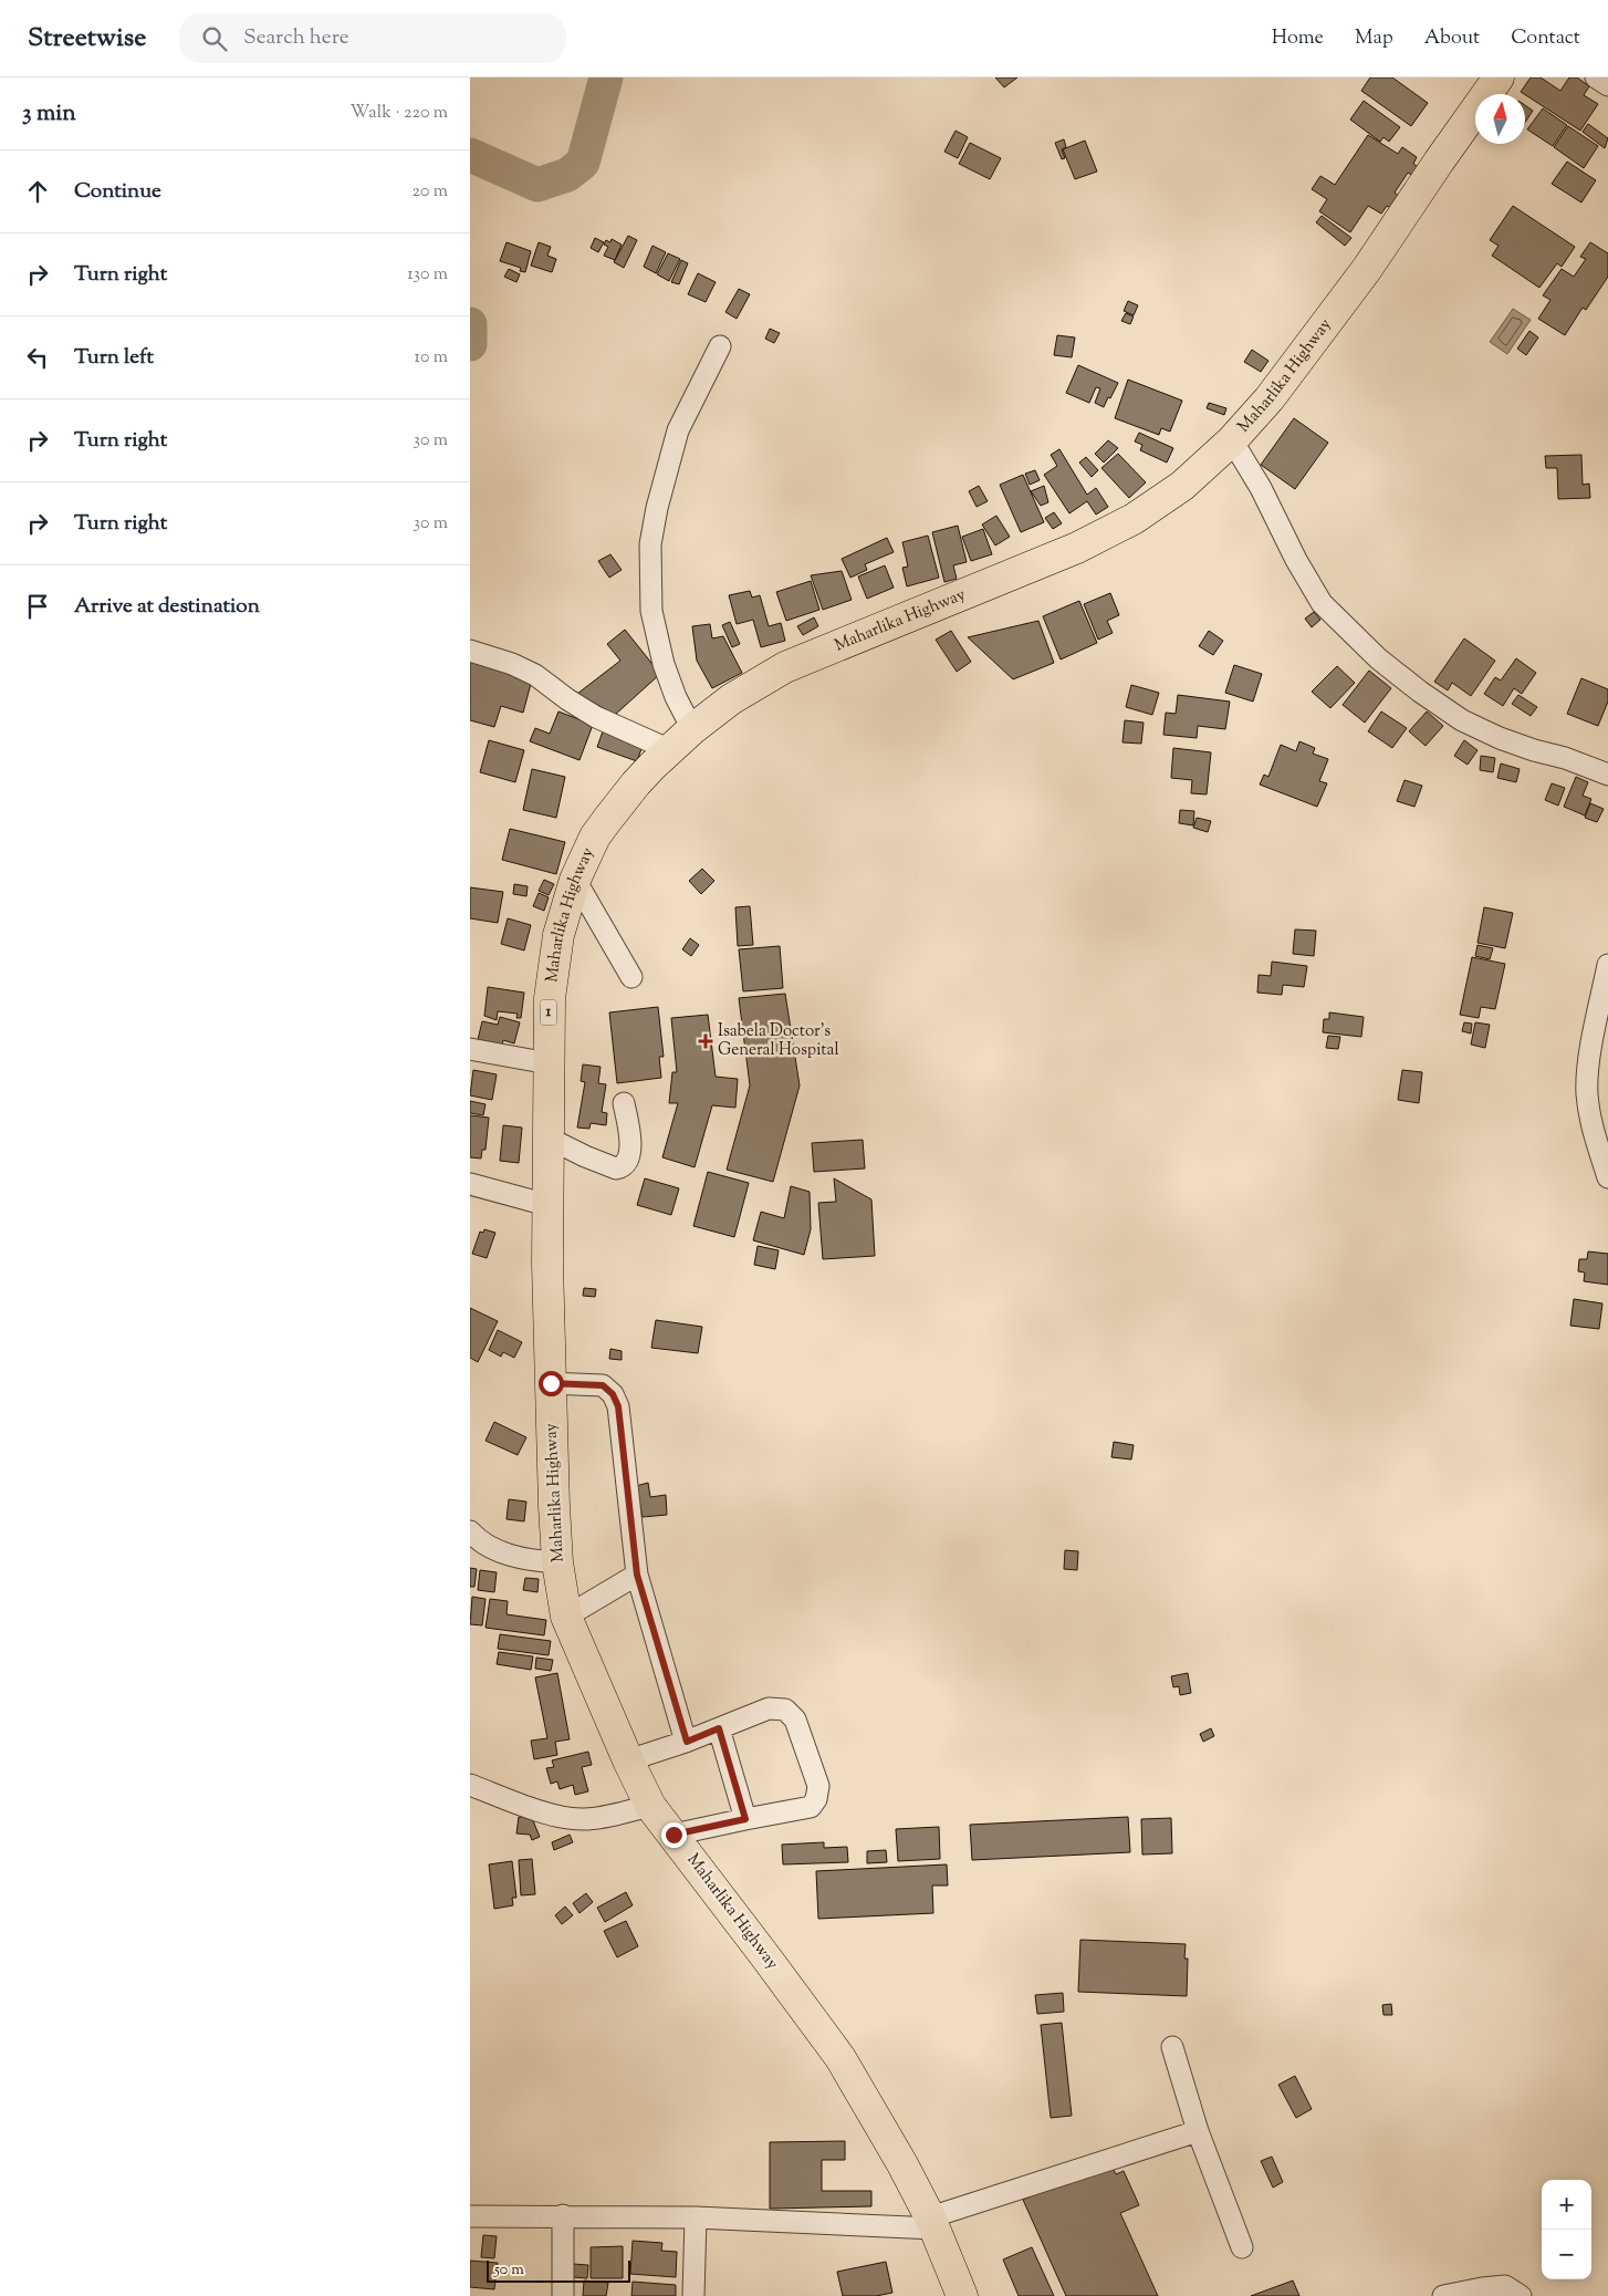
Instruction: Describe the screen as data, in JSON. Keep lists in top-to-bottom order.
{
  "streets": {
    "highway": ["Maharlika Highway", "1"]
  },
  "places": {
    "health": ["Isabela Doctor's General Hospital"]
  },
  "scale_bar": "50 m",
  "north": "top",
  "page": {
    "header": "Streetwise",
    "search": "Search here",
    "nav": [
      "Home",
      "Map",
      "About",
      "Contact"
    ],
    "heading": ["3 min", "Walk · 220 m"],
    "list": [
      ["Continue", "20 m"],
      ["Turn right", "130 m"],
      ["Turn left", "10 m"],
      ["Turn right", "30 m"],
      ["Turn right", "30 m"],
      "Arrive at destination"
    ],
    "map_buttons": ["+", "−"],
    "scale": "50 m"
  }
}
